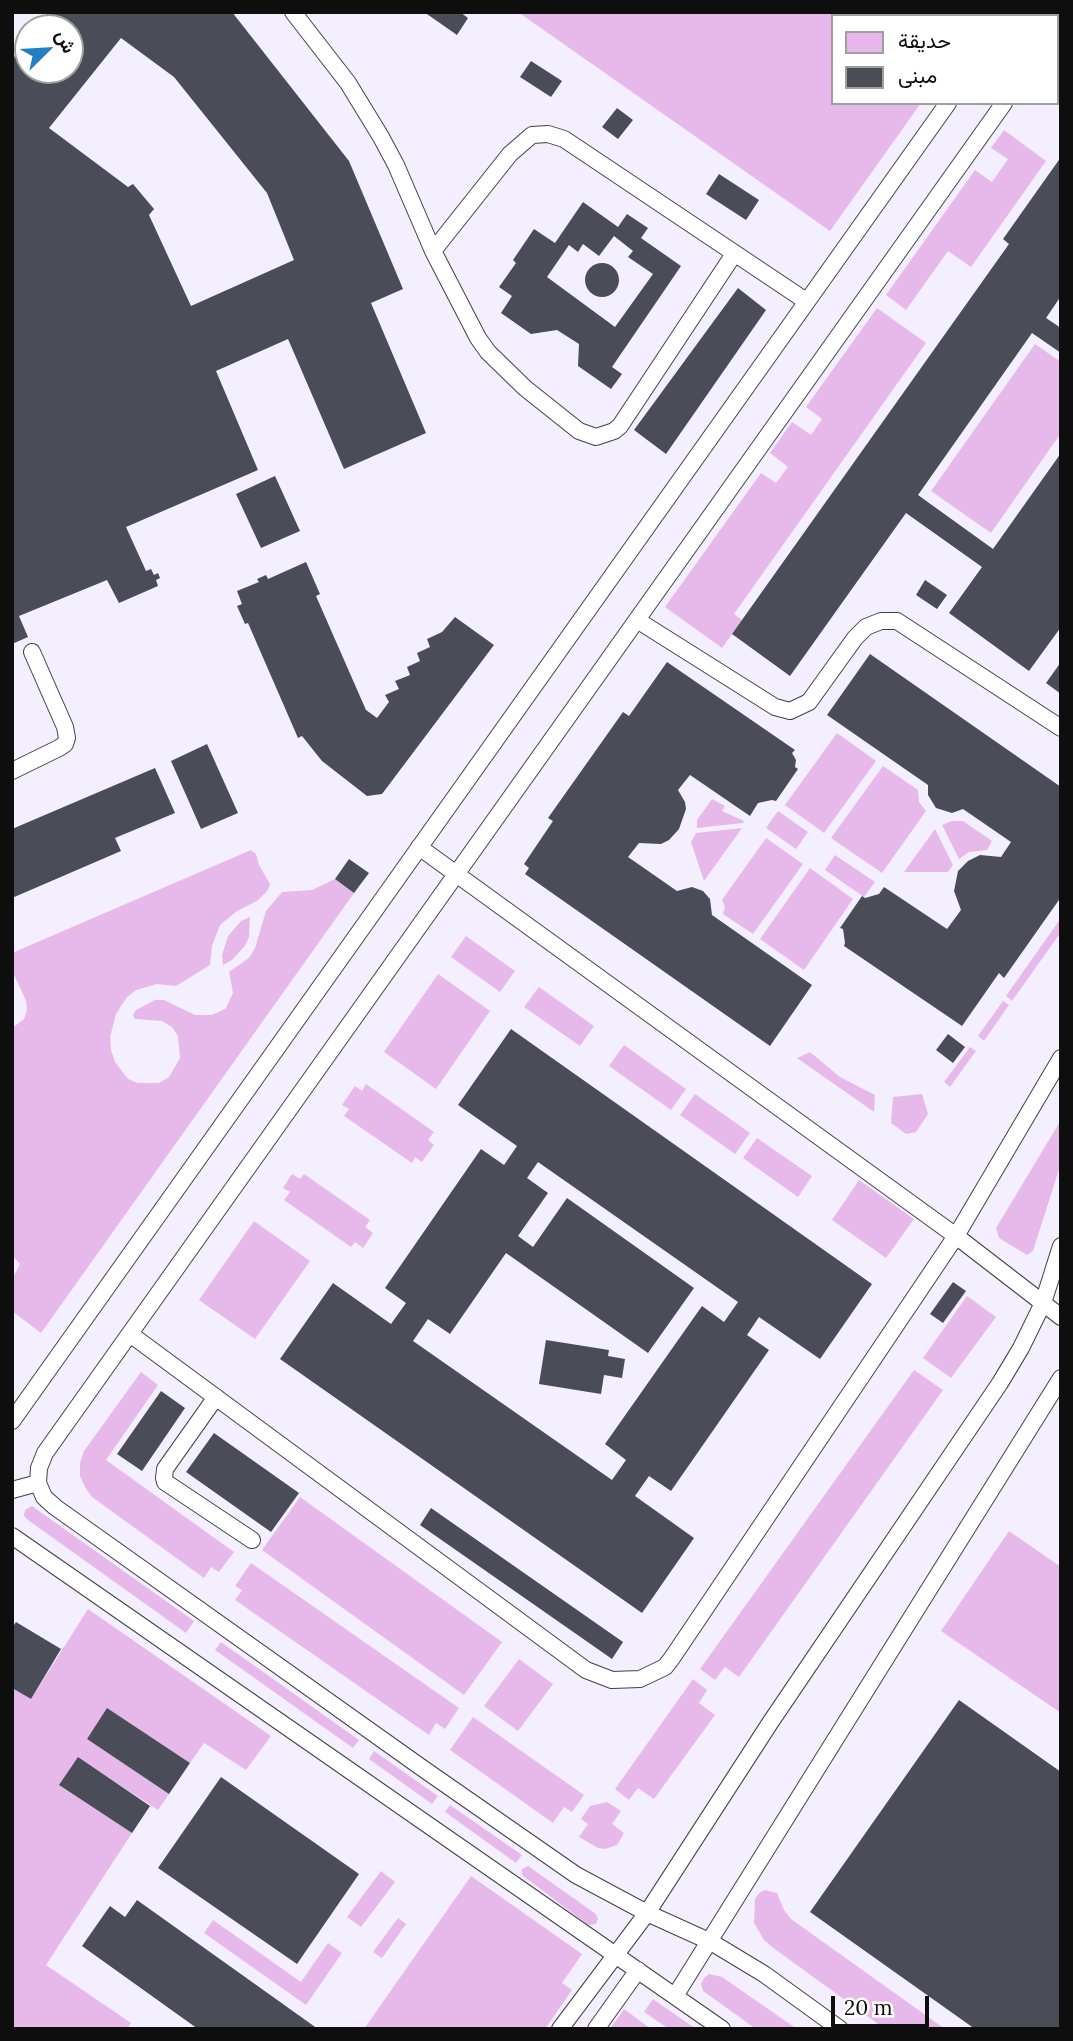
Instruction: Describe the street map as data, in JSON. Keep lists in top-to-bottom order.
{
  "legend": ["حديقة", "مبنى"],
  "scale_bar": "20 m",
  "north": "top right"
}
